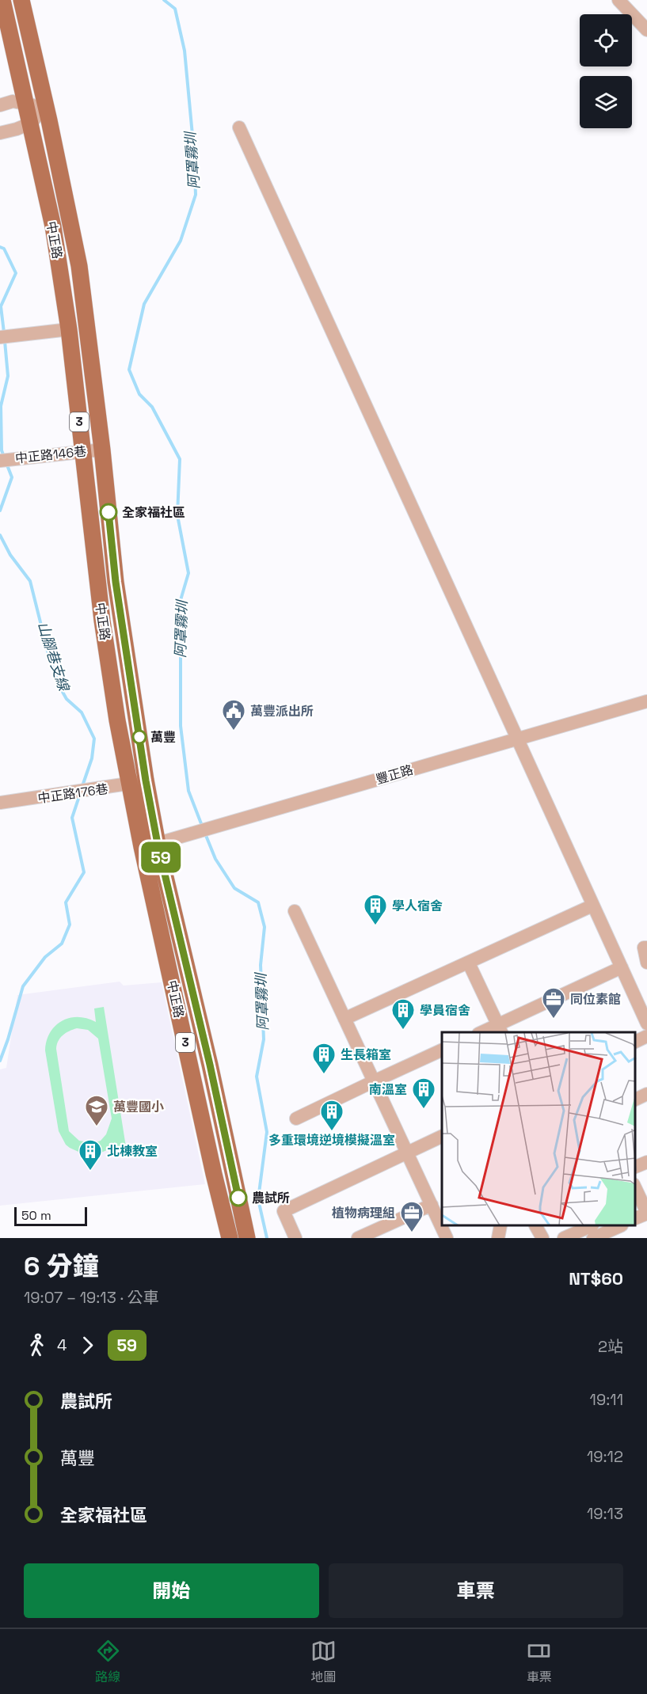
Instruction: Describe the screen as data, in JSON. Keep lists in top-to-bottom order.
{
  "streets": {
    "main road": ["中正路", "3"],
    "street": ["中正路146巷", "豐正路", "中正路176巷"]
  },
  "crossings": [
    ["中正路", "中正路146巷"],
    ["中正路", "豐正路"],
    ["中正路", "中正路176巷"]
  ],
  "water": ["阿罩霧圳", "山腳巷支線"],
  "places": {
    "other": ["全家福社區", "萬豐", "農試所"],
    "public building": ["萬豐派出所"],
    "building": [
      "學人宿舍",
      "學員宿舍",
      "生長箱室",
      "南溫室",
      "多重環境逆境模擬溫室",
      "北棟教室"
    ],
    "office": ["同位素館", "植物病理組"],
    "school or university": ["萬豐國小"]
  },
  "lines": ["bus line 59"],
  "scale_bar": "50 m",
  "page": {
    "on_map": "59",
    "scale": "50 m",
    "heading": ["6 分鐘", "19:07 – 19:13 · 公車", "NT$60"],
    "legs": ["4", "59", "2站"],
    "list": [
      {
        "name": "農試所",
        "value": "19:11"
      },
      {
        "name": "萬豐",
        "value": "19:12"
      },
      {
        "name": "全家福社區",
        "value": "19:13"
      }
    ],
    "buttons": ["開始", "車票"],
    "tabs": ["路線", "地圖", "車票"]
  }
}
